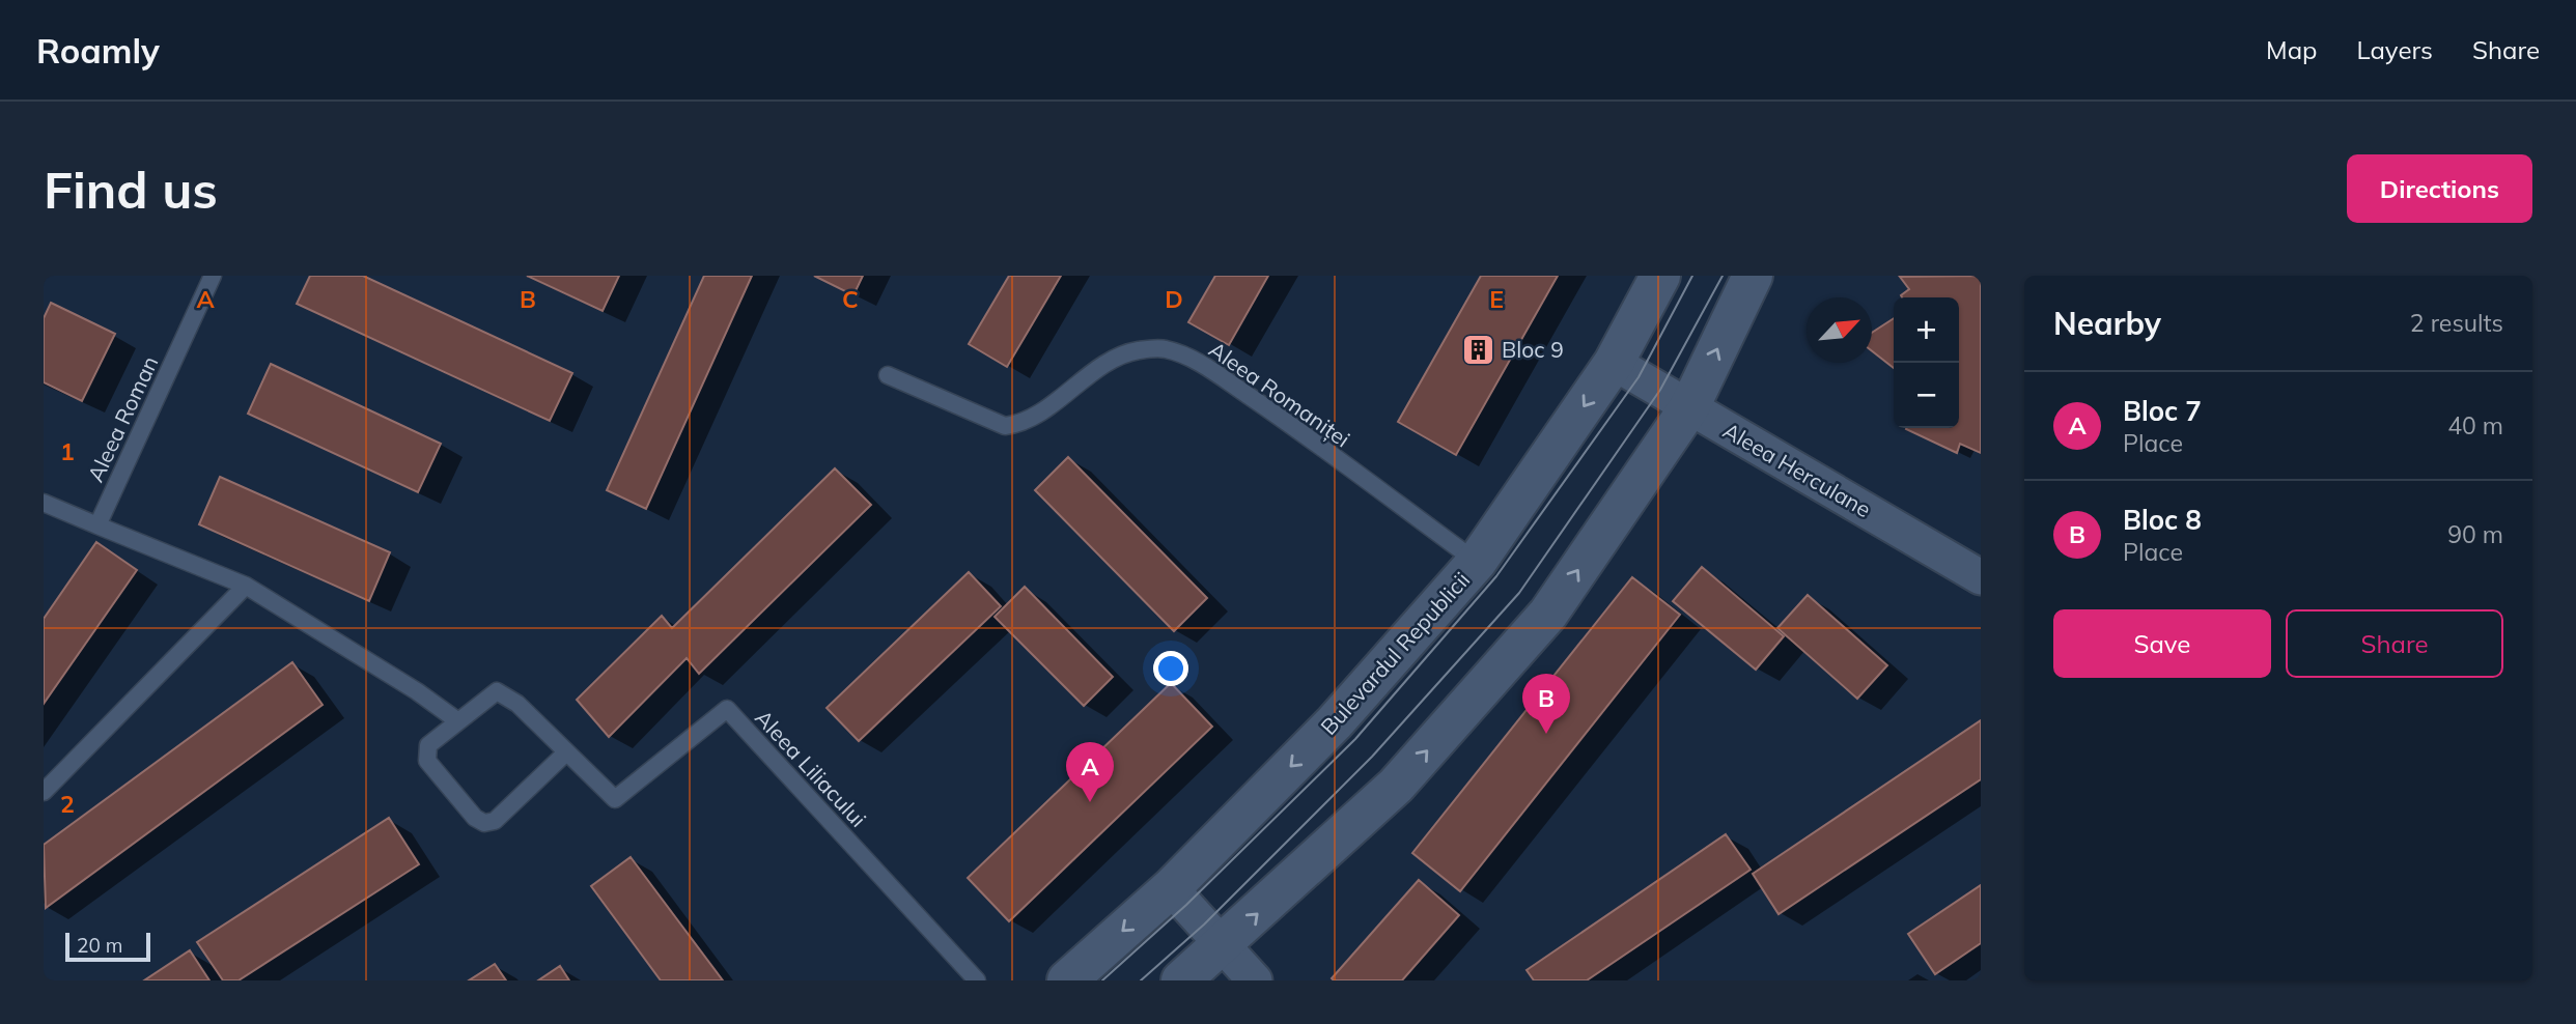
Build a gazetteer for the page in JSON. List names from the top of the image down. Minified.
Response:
{"streets":{"main road":["Bulevardul Republicii"],"street":["Aleea Herculane"],"lane":["Aleea Romaniței","Aleea Roman","Aleea Liliacului"]},"crossings":[["Aleea Romaniței","Bulevardul Republicii"],["Aleea Herculane","Bulevardul Republicii"]],"places":{"building":["Bloc 9"]},"scale_bar":"20 m","north":"top right","page":{"header":"Roamly","nav":["Map","Layers","Share"],"buttons":["Directions",["Save","Share"]],"title":"Find us","heading":["Nearby","2 results"],"map_buttons":["+","−"],"list":[{"mark":"A","name":"Bloc 7","note":"Place","value":"40 m"},{"mark":"B","name":"Bloc 8","note":"Place","value":"90 m"}],"pins":["B","A"],"scale":"20 m"},"grid":{"columns":["A","B","C","D","E"],"rows":["1","2"]}}
